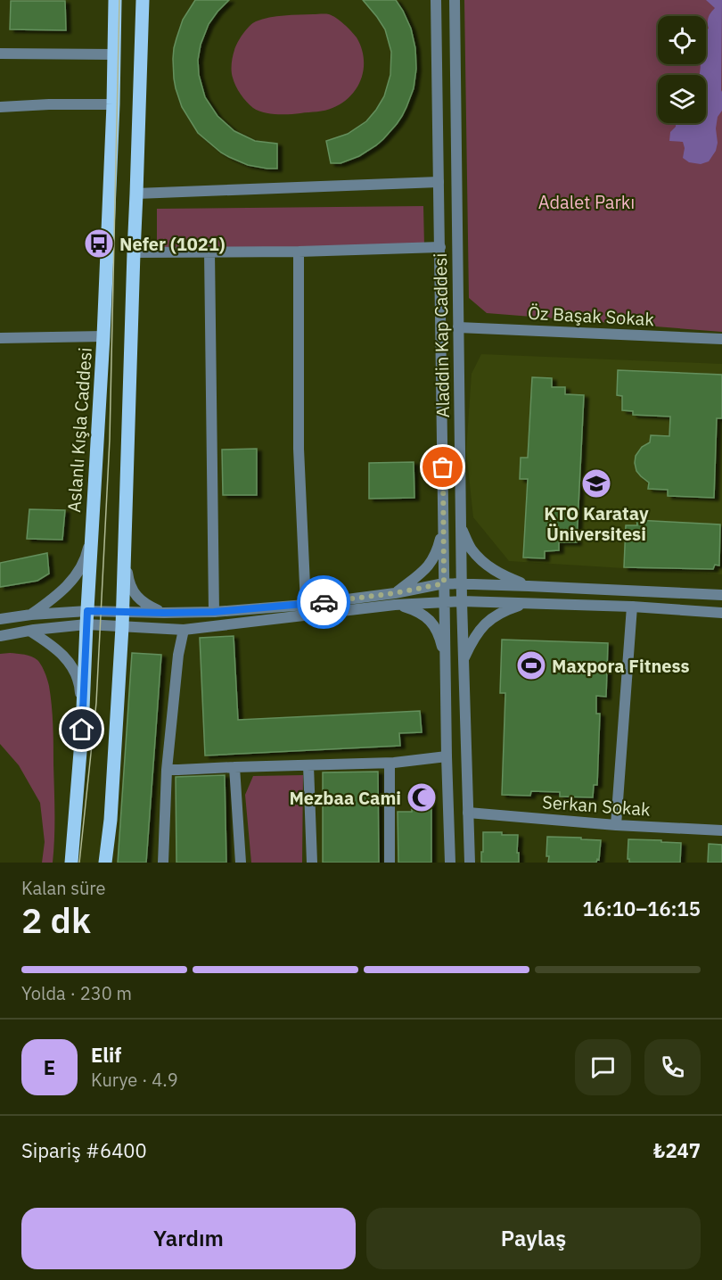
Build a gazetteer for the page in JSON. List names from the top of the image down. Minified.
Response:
{"streets":{"main road":["Aslanlı Kışla Caddesi"],"street":["Öz Başak Sokak","Aladdin Kap Caddesi","Serkan Sokak"]},"crossings":[["Öz Başak Sokak","Aladdin Kap Caddesi"],["Aladdin Kap Caddesi","Serkan Sokak"]],"parks":["Adalet Parkı"],"places":{"bus stop":["Nefer (1021)"],"school or university":["KTO Karatay Üniversitesi"],"sports":["Maxpora Fitness"],"mosque":["Mezbaa Cami"]},"page":{"heading":["2 dk","Kalan süre","16:10–16:15"],"panel":["Elif","Kurye · 4.9","Sipariş #6400","₺247"],"bar":"Yolda · 230 m","round":"E","buttons":["Yardım","Paylaş"]}}
